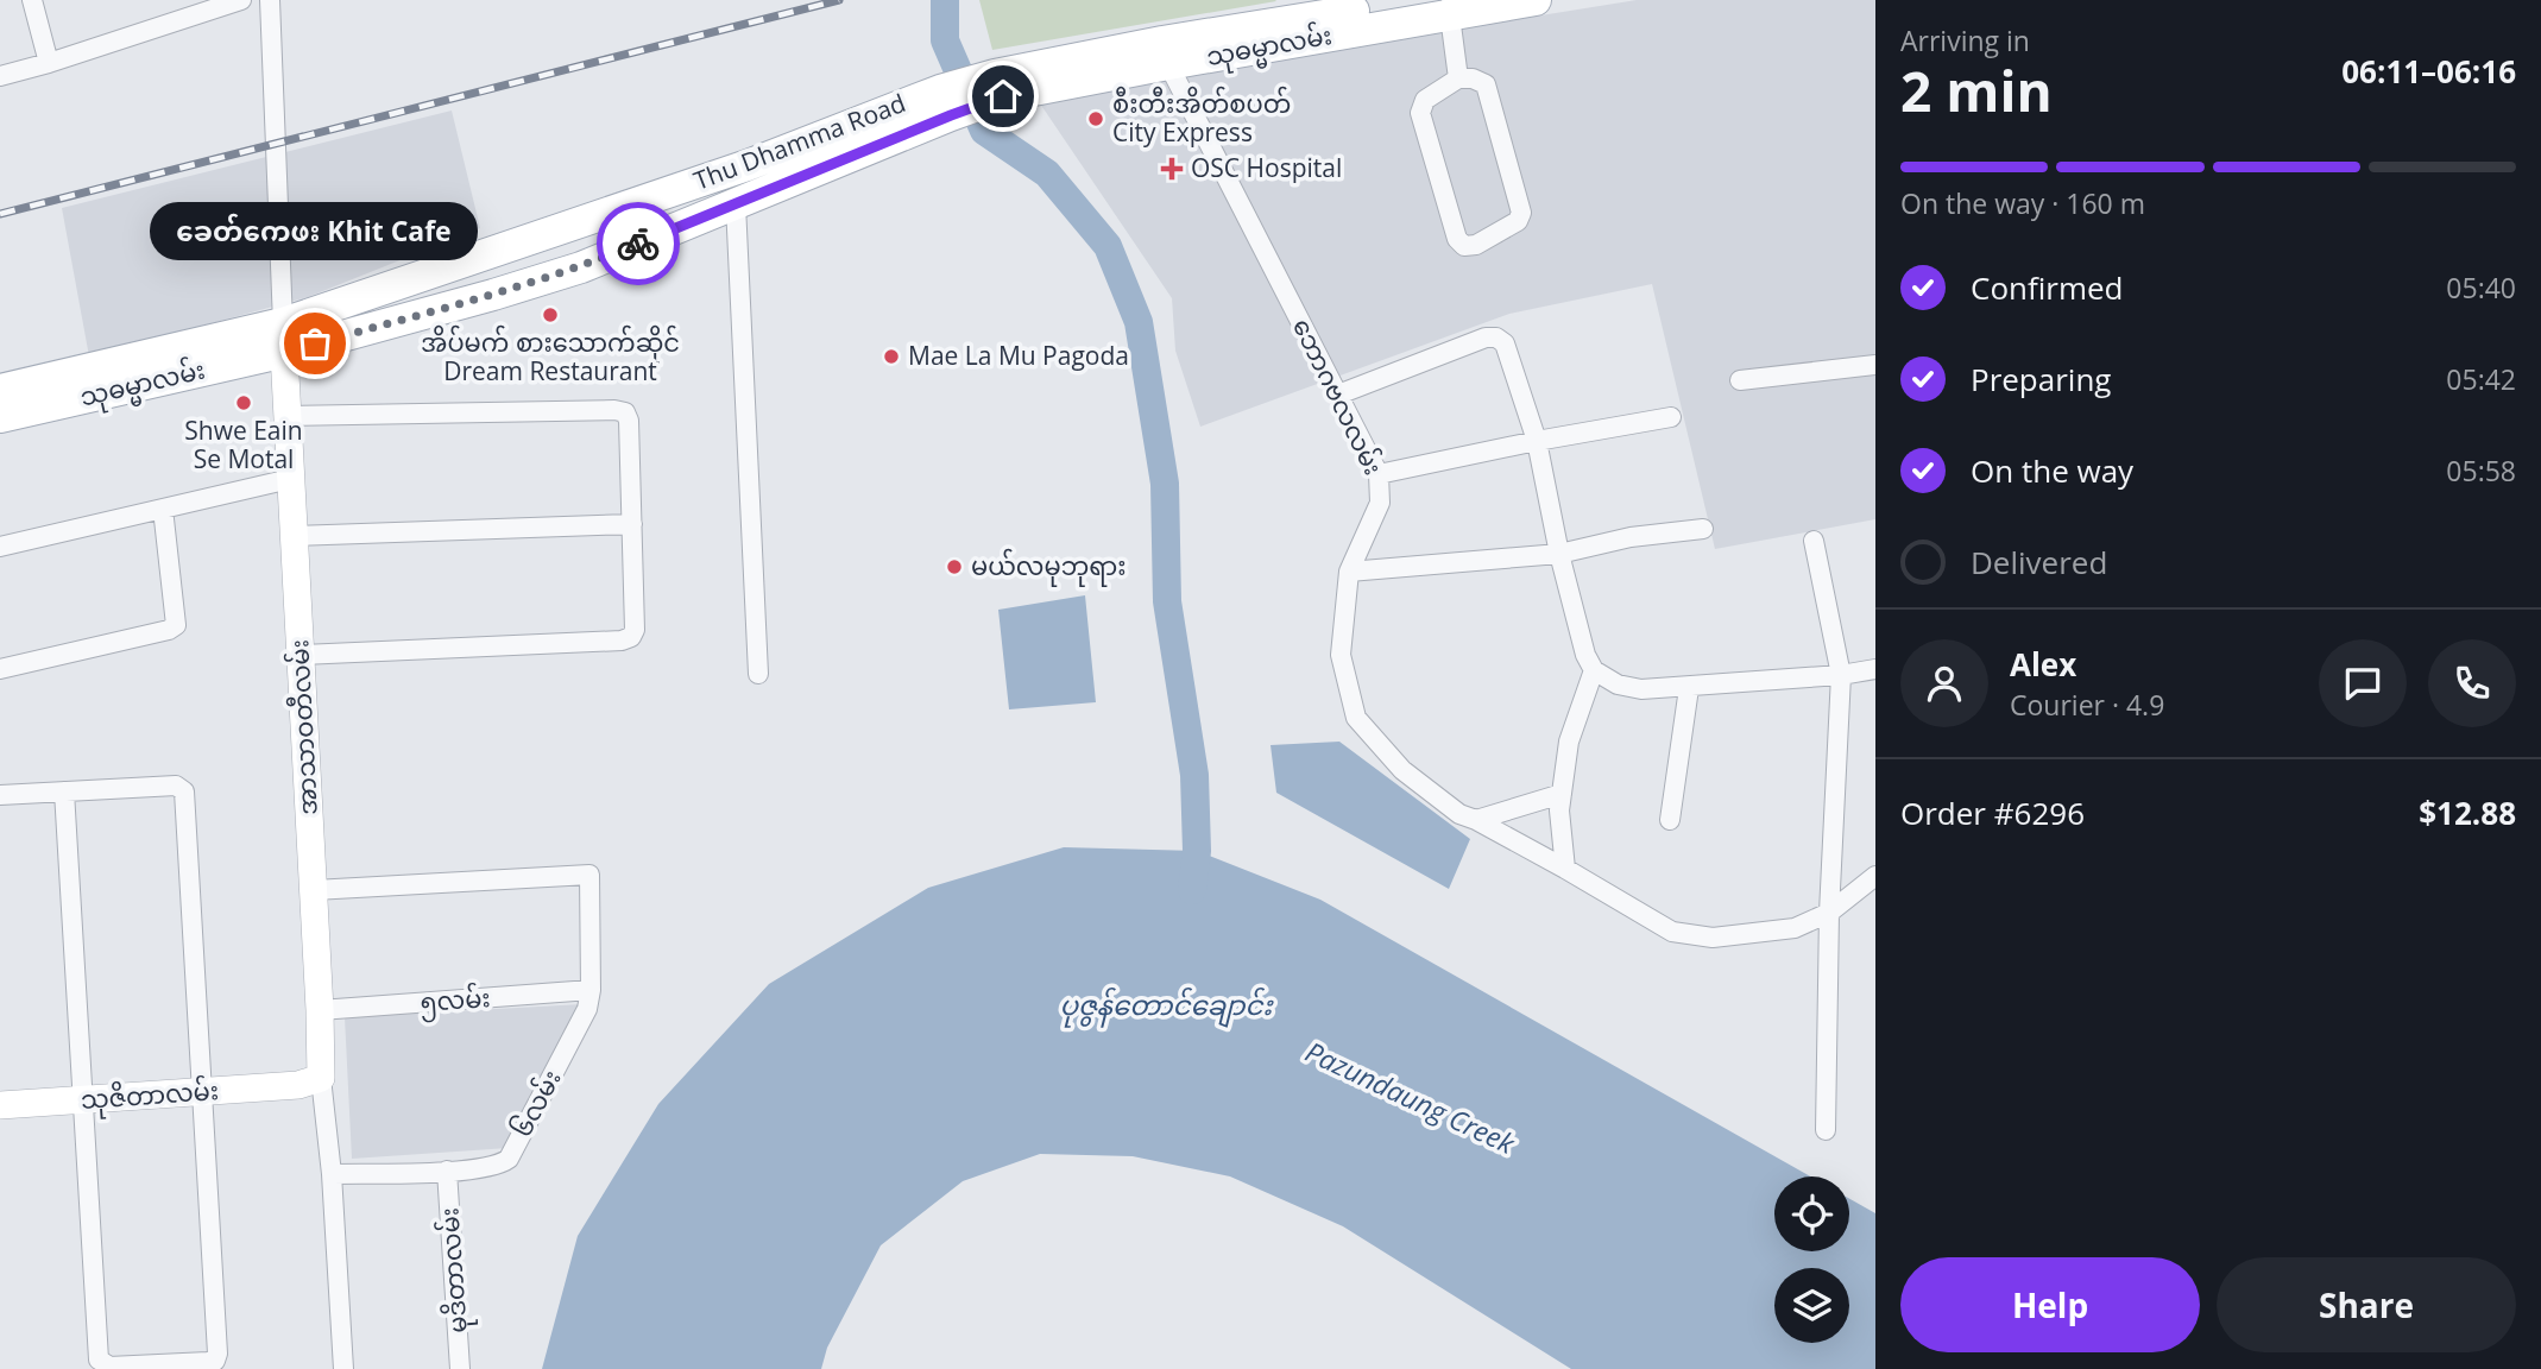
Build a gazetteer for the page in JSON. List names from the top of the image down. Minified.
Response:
{"streets":{"main road":["သုဓမ္မာလမ်း","Thu Dhamma Road","အာသာဝတီလမ်း","သုဇိတာလမ်း"],"street":["ဘောဂဗလလမ်း","၅လမ်း","၆လမ်း","မုဒိတာလမ်း"]},"crossings":[["သုဓမ္မာလမ်း","Thu Dhamma Road"],["သုဓမ္မာလမ်း","ဘောဂဗလလမ်း"],["သုဓမ္မာလမ်း","အာသာဝတီလမ်း"],["Thu Dhamma Road","အာသာဝတီလမ်း"],["အာသာဝတီလမ်း","၅လမ်း"],["အာသာဝတီလမ်း","သုဇိတာလမ်း"],["အာသာဝတီလမ်း","၆လမ်း"],["၅လမ်း","၆လမ်း"],["၆လမ်း","မုဒိတာလမ်း"]],"water":["ပုဇွန်တောင်ချောင်း","Pazundaung Creek"],"places":{"other":["စီးတီးအိတ်စပတ် City Express","အိပ်မက် စားသောက်ဆိုင် Dream Restaurant","ခေတ်ကေဖး Khit Cafe","Mae La Mu Pagoda","Shwe Eain Se Motal","မယ်လမုဘုရား"],"health":["OSC Hospital"]},"page":{"heading":["2 min","Arriving in","06:11–06:16"],"panel":["Alex","Courier · 4.9","Order #6296","$12.88"],"bar":"On the way · 160 m","bubble":"ခေတ်ကေဖး Khit Cafe","list":[["Confirmed","05:40"],["Preparing","05:42"],["On the way","05:58"],"Delivered"],"buttons":["Help","Share"]}}
